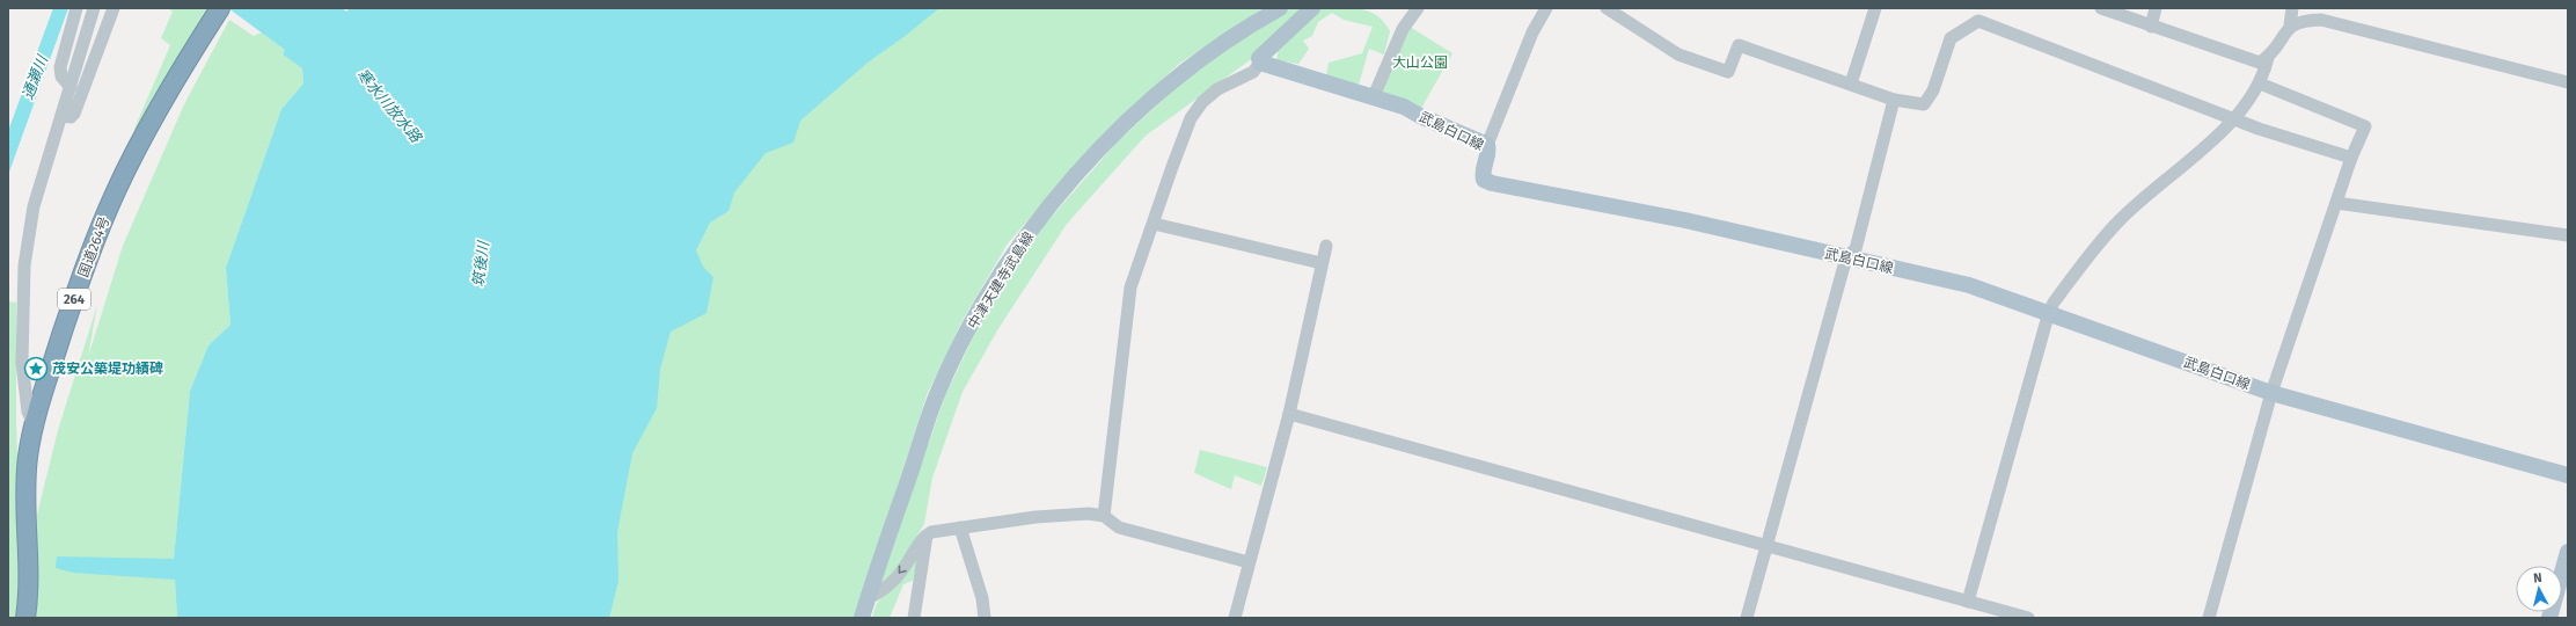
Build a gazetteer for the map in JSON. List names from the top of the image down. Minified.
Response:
{"streets":{"highway":["国道264号","264"],"main road":["武島白口線","中津天建寺武島線"]},"water":["通瀬川","寒水川放水路","筑後川"],"parks":["大山公園"],"places":{"place":["茂安公築堤功績碑"]},"north":"top"}
